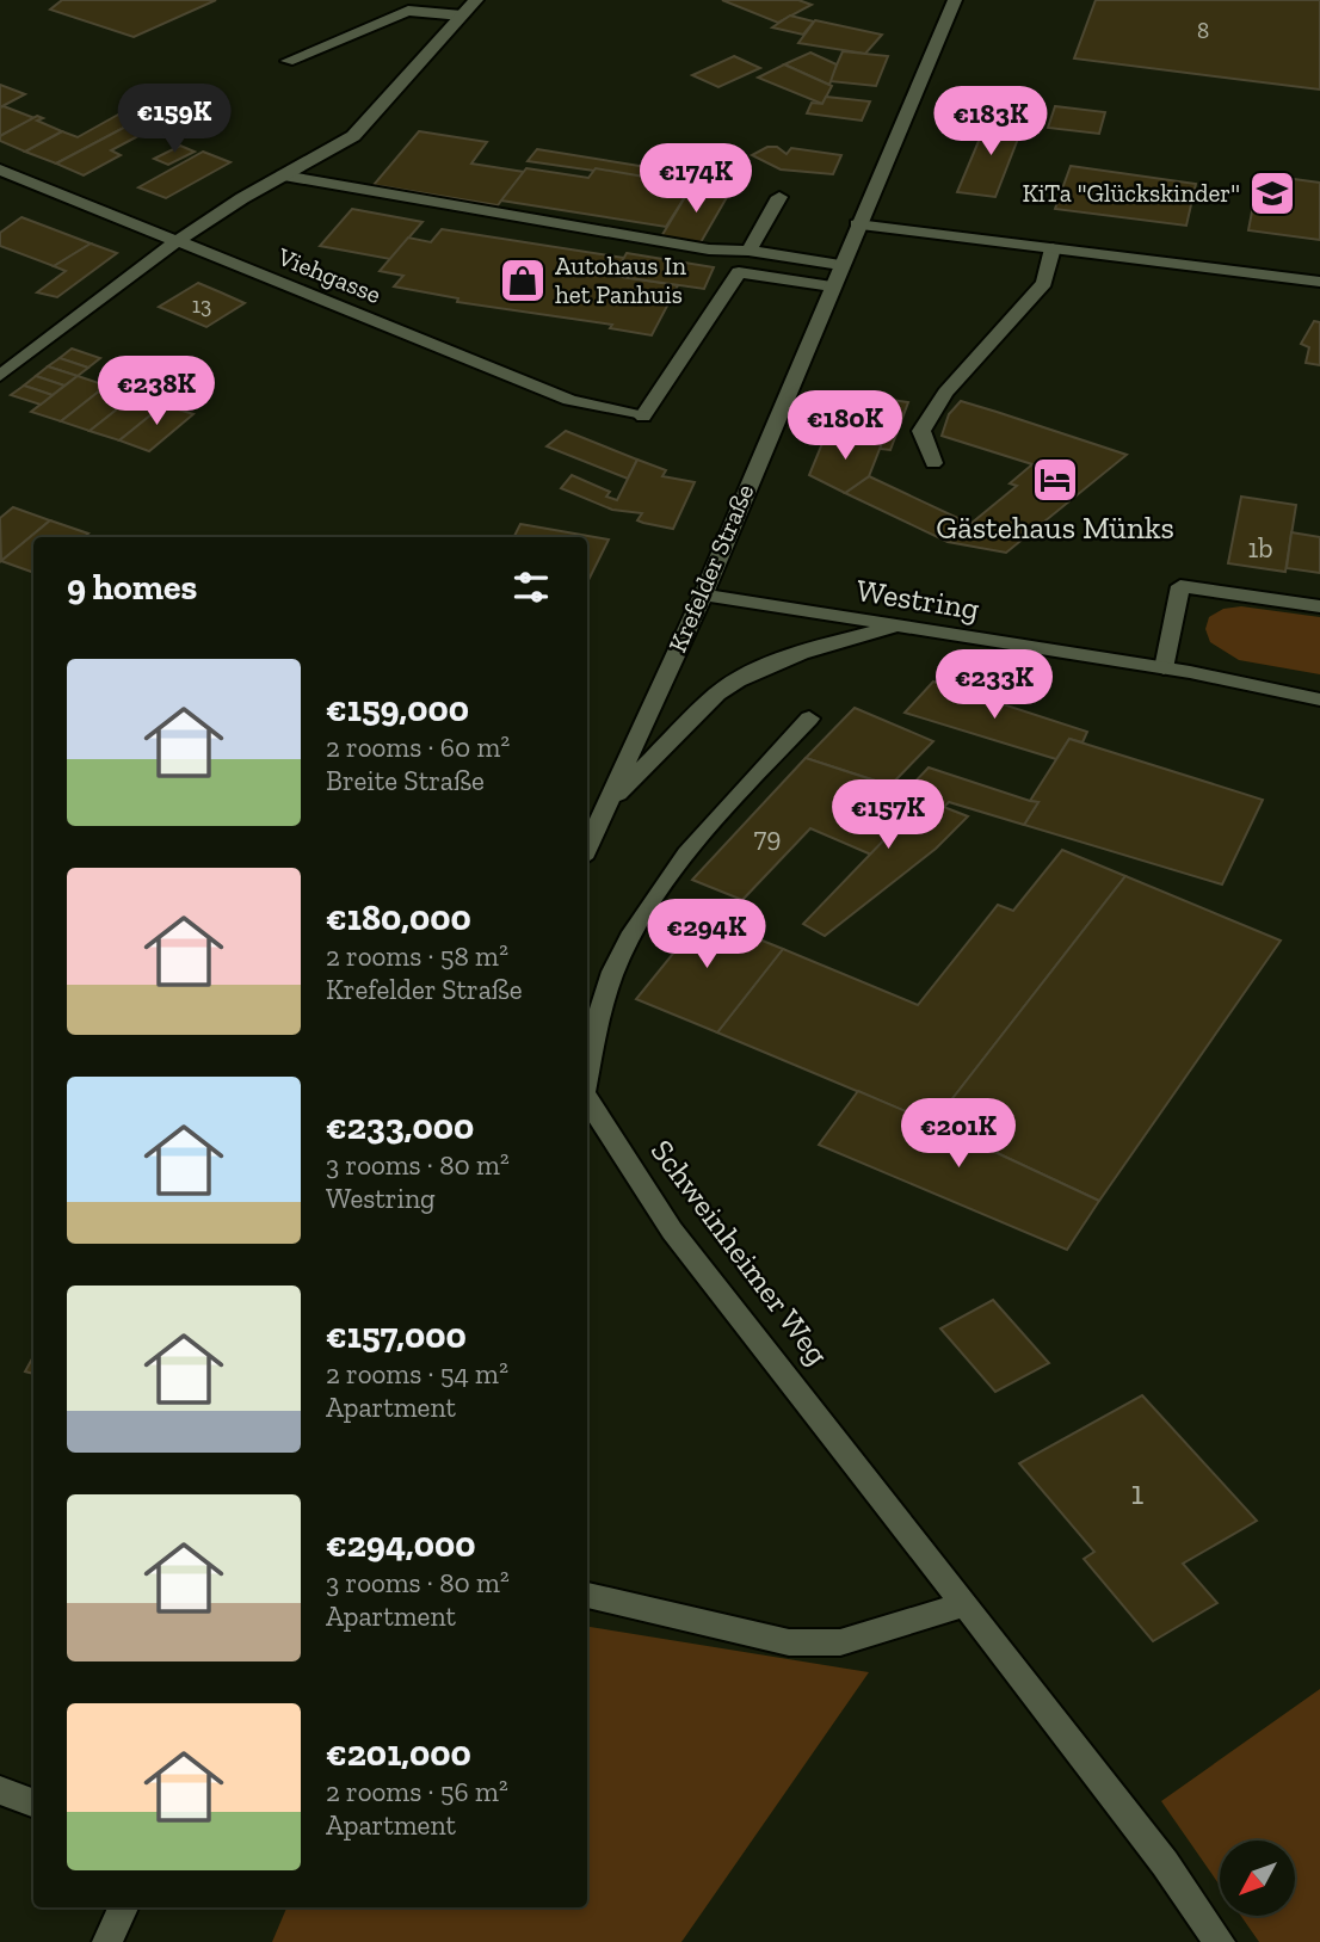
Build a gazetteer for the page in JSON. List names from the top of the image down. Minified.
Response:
{"streets":{"street":["Viehgasse","Krefelder Straße","Westring","Schweinheimer Weg"]},"crossings":[["Viehgasse","Krefelder Straße"],["Krefelder Straße","Westring"]],"places":{"school or university":["KiTa \"Glückskinder\""],"shop":["Autohaus In het Panhuis"],"hotel":["Gästehaus Münks"]},"house_numbers":["8","13","1b","79","1"],"north":"bottom left","page":{"price":["€159K","€183K","€174K","€238K","€180K","€233K","€157K","€294K","€201K"],"heading":"9 homes","list":[{"name":"€159,000","note":"2 rooms · 60 m² · Breite Straße"},{"name":"€180,000","note":"2 rooms · 58 m² · Krefelder Straße"},{"name":"€233,000","note":"3 rooms · 80 m² · Westring"},{"name":"€157,000","note":"2 rooms · 54 m² · Apartment"},{"name":"€294,000","note":"3 rooms · 80 m² · Apartment"},{"name":"€201,000","note":"2 rooms · 56 m² · Apartment"}]}}
